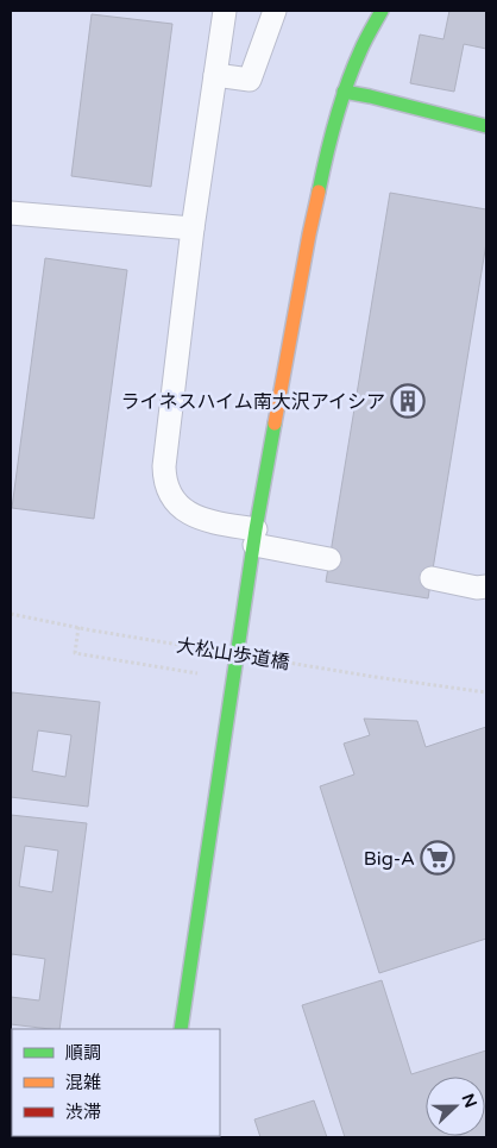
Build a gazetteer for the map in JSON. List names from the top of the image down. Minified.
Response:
{"streets":{"path":["大松山歩道橋"]},"places":{"building":["ライネスハイム南大沢アイシア"],"supermarket":["Big-A"]},"legend":["順調","混雑","渋滞"],"north":"right"}
